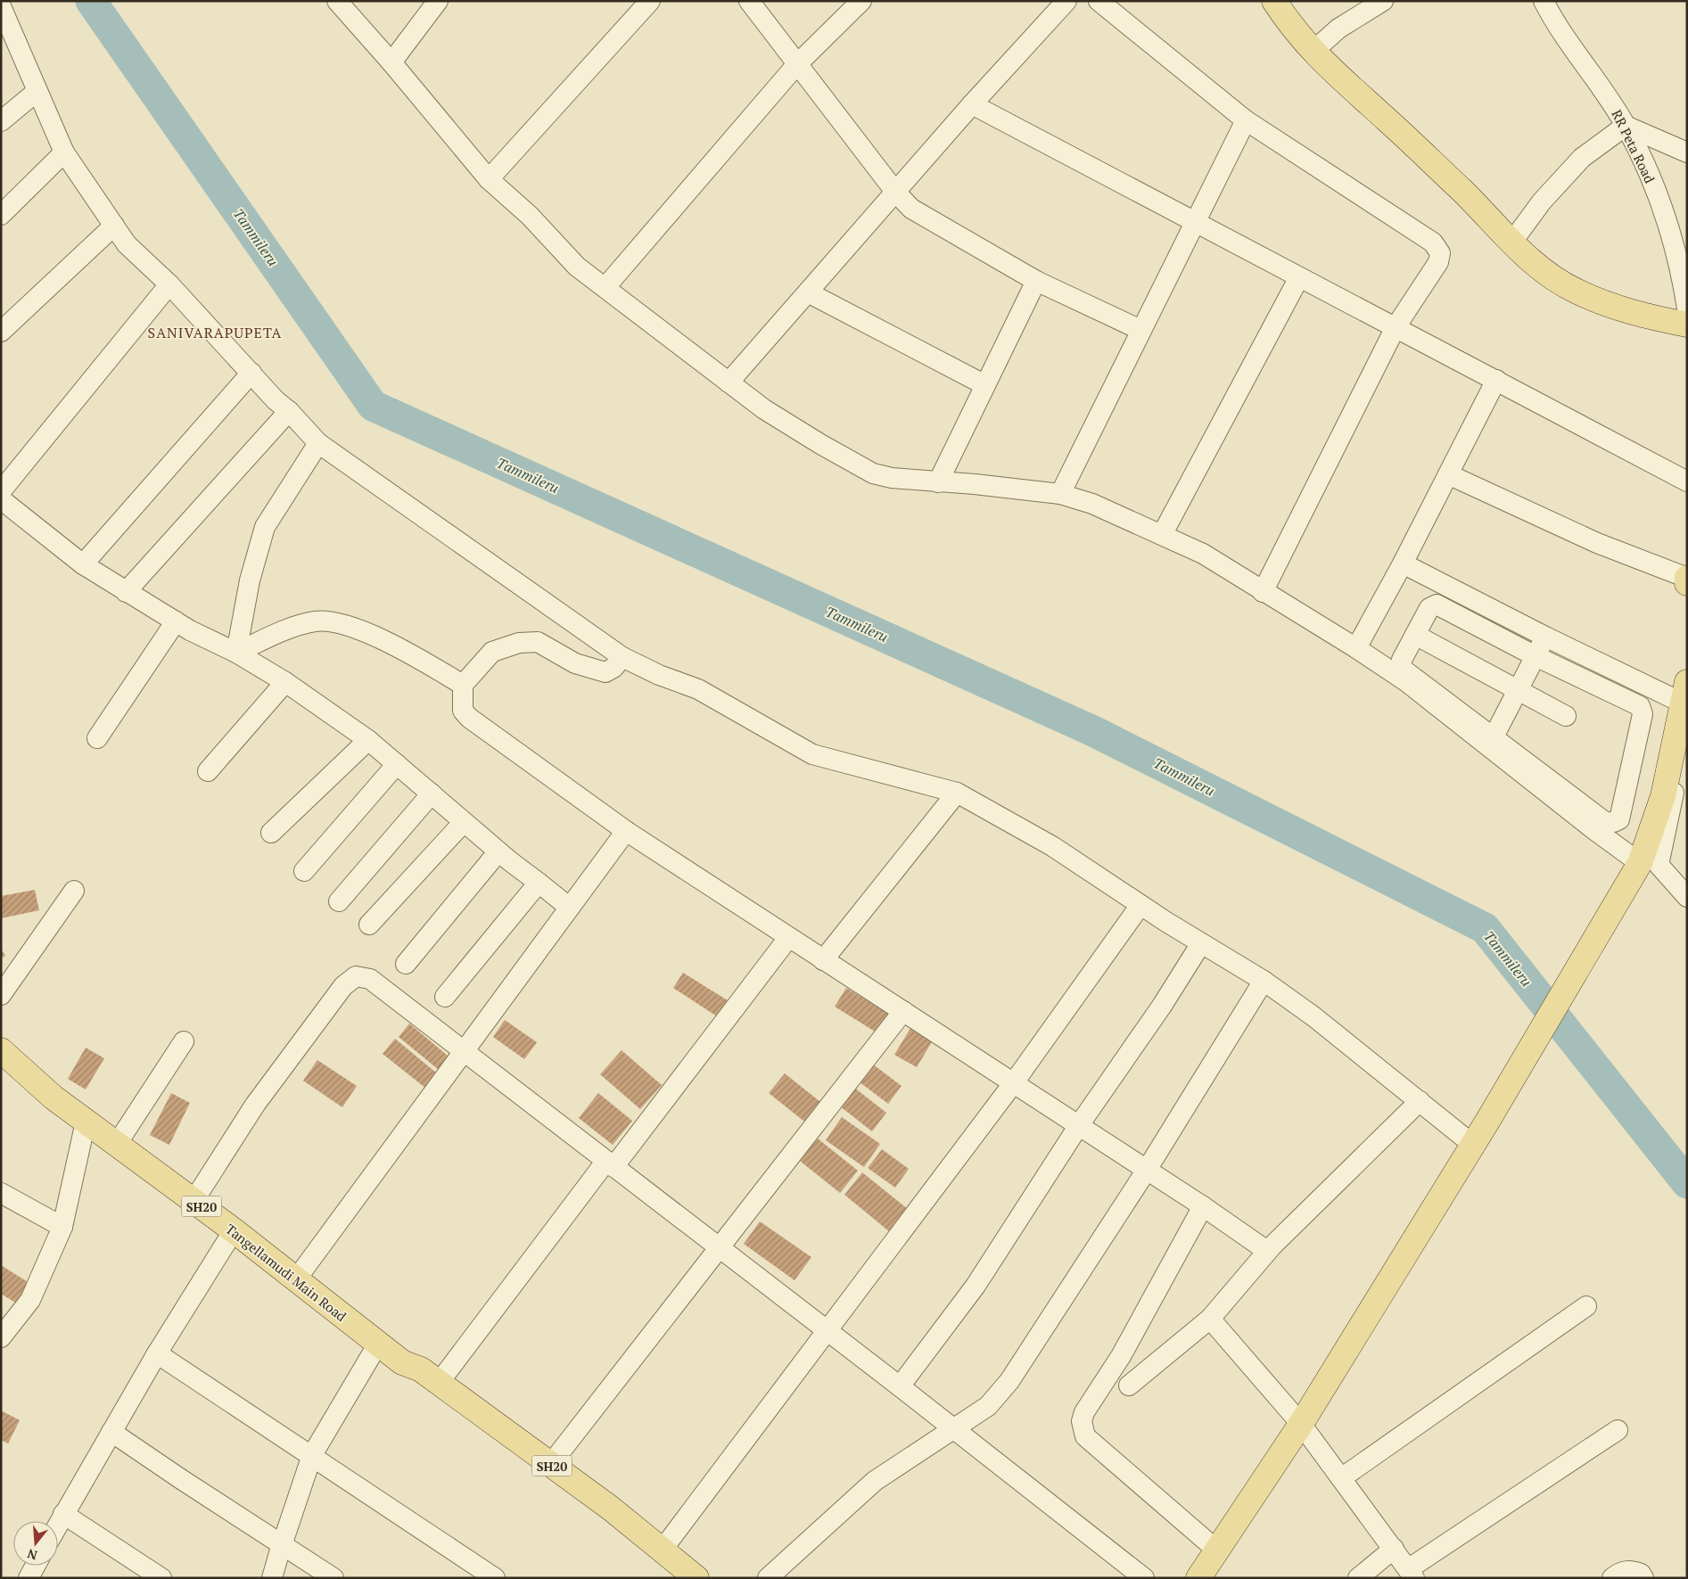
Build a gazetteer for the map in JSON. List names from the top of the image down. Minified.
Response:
{"streets":{"main road":["SH20","Tangellamudi Main Road"],"street":["RR Peta Road"]},"crossings":[["SH20","Tangellamudi Main Road"]],"districts":["SANIVARAPUPETA"],"water":["Tammileru"],"north":"bottom"}
